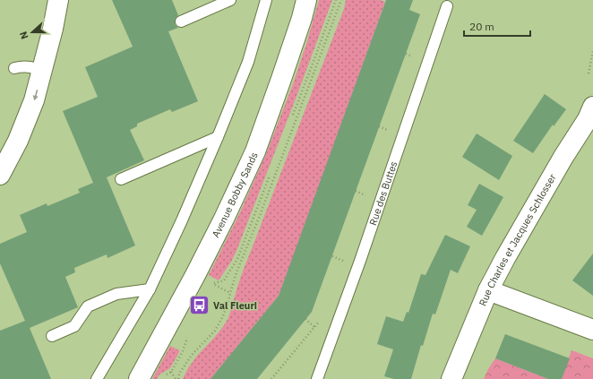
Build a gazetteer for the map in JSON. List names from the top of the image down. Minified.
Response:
{"streets":{"street":["Avenue Bobby Sands","Rue Charles et Jacques Schlosser"],"lane":["Rue des Buttes"]},"places":{"bus stop":["Val Fleuri"]},"scale_bar":"20 m","north":"left"}
